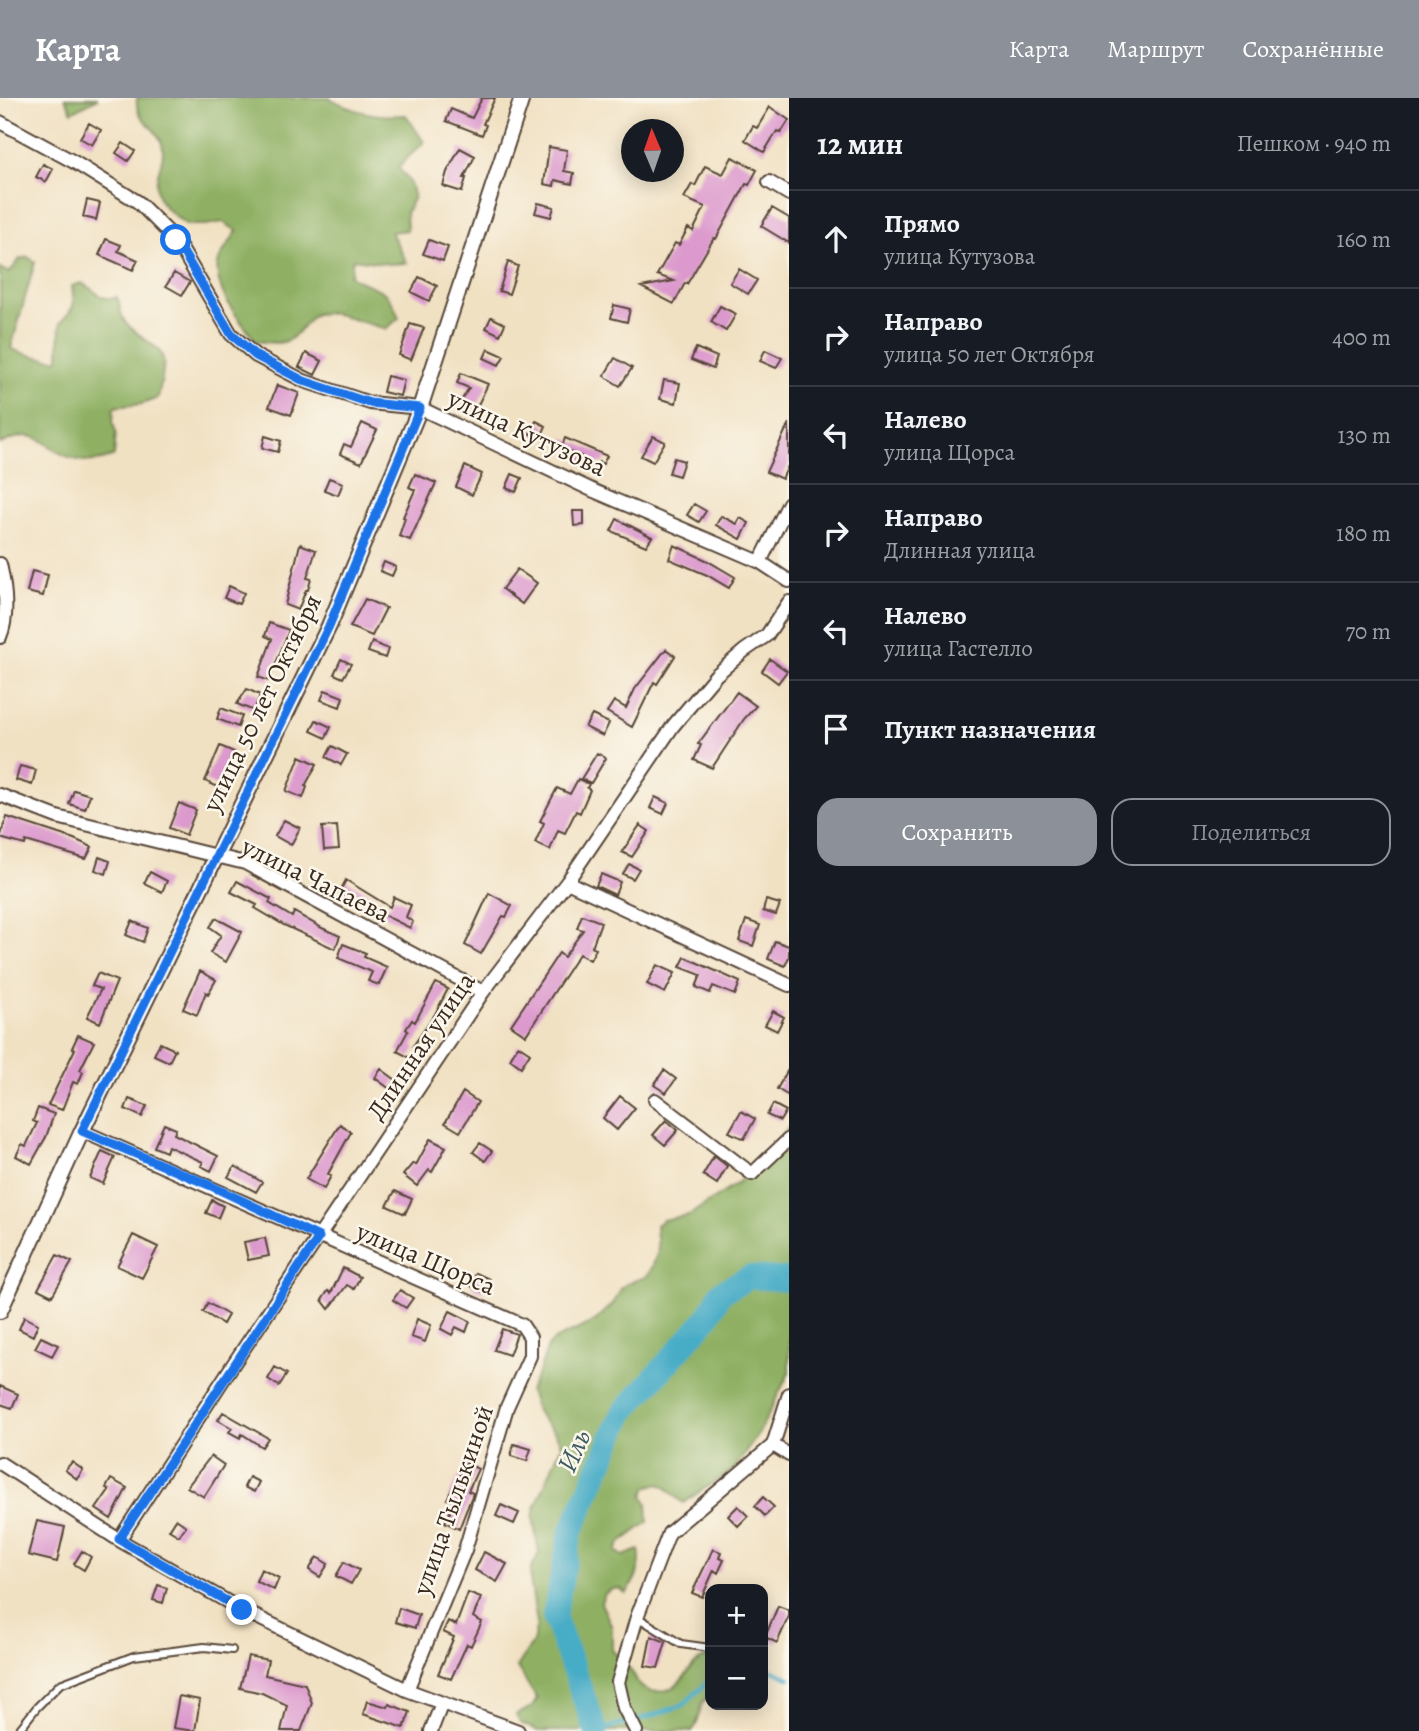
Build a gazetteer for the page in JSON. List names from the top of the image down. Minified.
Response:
{"streets":{"street":["улица Кутузова","улица 50 лет Октября","улица Чапаева","Длинная улица","улица Щорса","улица Тылькиной"]},"crossings":[["улица Кутузова","улица 50 лет Октября"],["улица 50 лет Октября","улица Чапаева"],["улица 50 лет Октября","улица Щорса"],["улица Чапаева","Длинная улица"],["Длинная улица","улица Щорса"],["улица Щорса","улица Тылькиной"]],"water":["Иль"],"north":"top","page":{"header":"Карта","nav":["Карта","Маршрут","Сохранённые"],"heading":["12 мин","Пешком · 940 m"],"list":[["Прямо","улица Кутузова","160 m"],["Направо","улица 50 лет Октября","400 m"],["Налево","улица Щорса","130 m"],["Направо","Длинная улица","180 m"],["Налево","улица Гастелло","70 m"],"Пункт назначения"],"buttons":["Сохранить","Поделиться"],"map_buttons":["+","−"]}}
